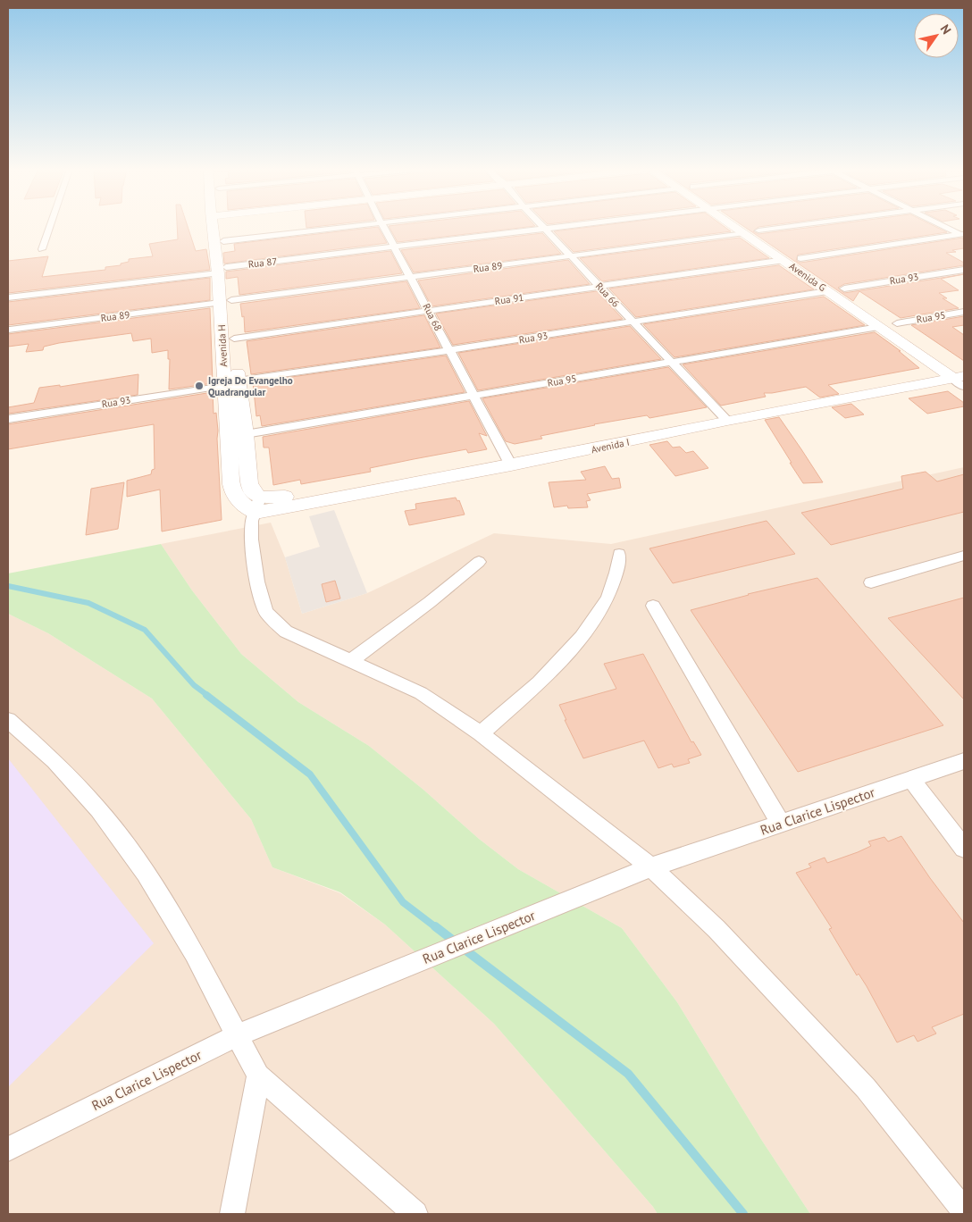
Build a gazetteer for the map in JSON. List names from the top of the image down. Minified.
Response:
{"streets":{"street":["Rua 87","Rua 89","Avenida G","Rua 93","Rua 66","Rua 91","Rua 68","Rua 95","Avenida H","Avenida I","Rua Clarice Lispector"]},"crossings":[["Rua 87","Rua 66"],["Rua 87","Rua 68"],["Rua 87","Avenida H"],["Rua 89","Avenida G"],["Rua 89","Rua 66"],["Rua 89","Rua 68"],["Rua 89","Avenida H"],["Avenida G","Rua 93"],["Avenida G","Rua 91"],["Avenida G","Rua 95"],["Avenida G","Avenida I"],["Rua 93","Rua 66"],["Rua 93","Rua 68"],["Rua 93","Avenida H"],["Rua 66","Rua 91"],["Rua 66","Rua 95"],["Rua 66","Avenida I"],["Rua 91","Rua 68"],["Rua 91","Avenida H"],["Rua 68","Rua 95"],["Rua 68","Avenida I"],["Rua 95","Avenida H"],["Avenida H","Avenida I"]],"places":["Igreja Do Evangelho Quadrangular"],"north":"top right"}
